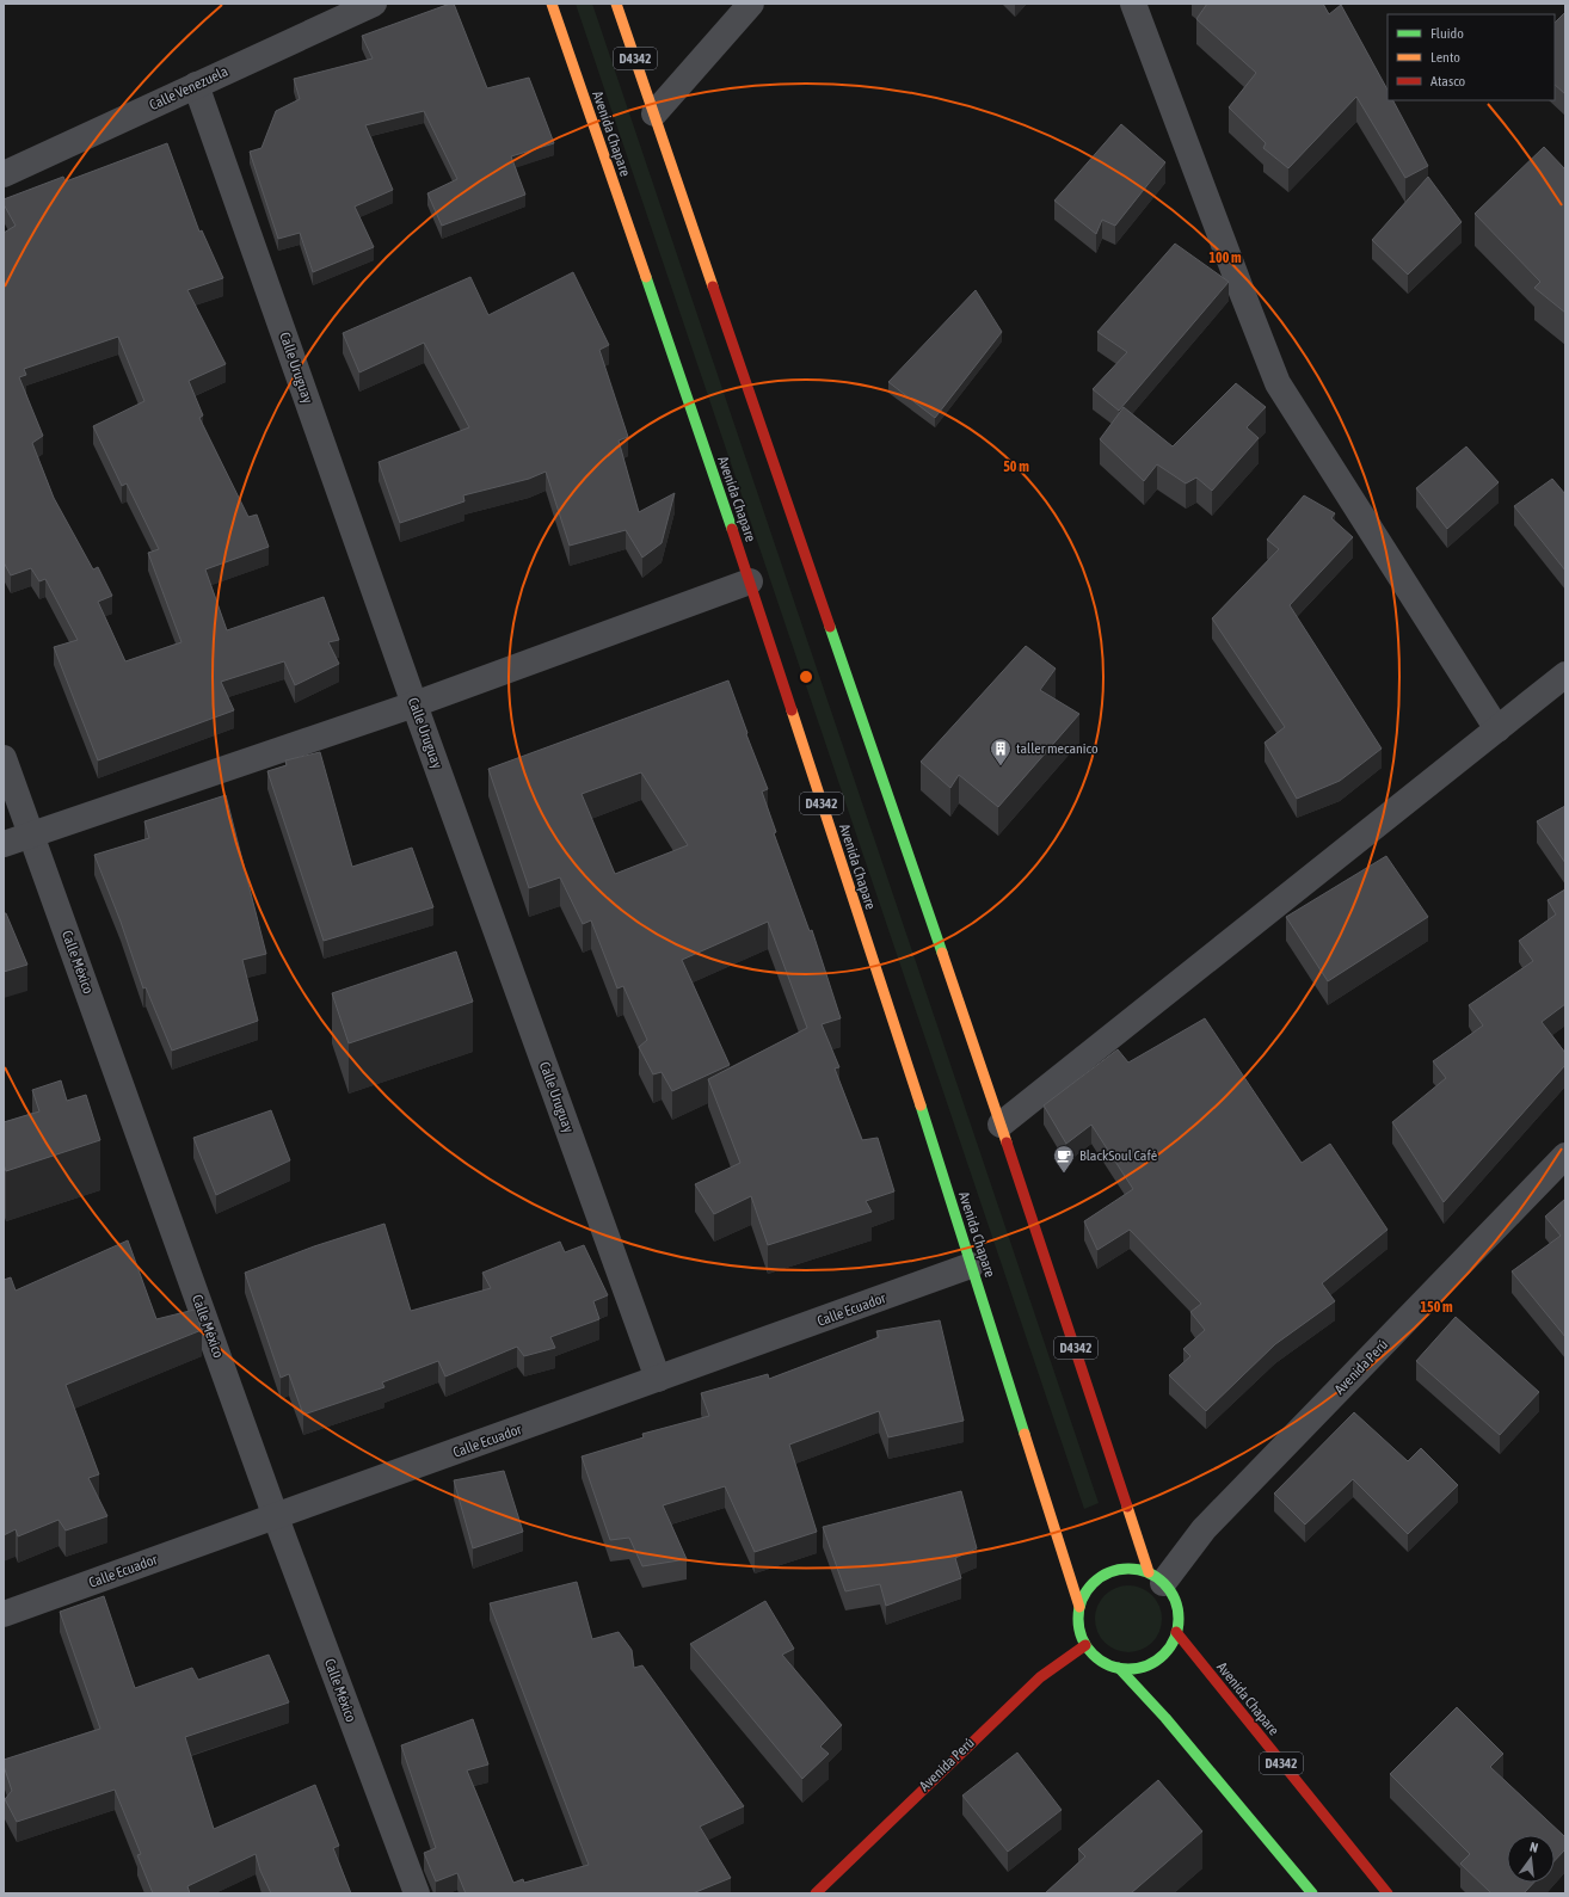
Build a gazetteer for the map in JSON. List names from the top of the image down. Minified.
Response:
{"streets":{"main road":["D4342","Avenida Chapare","Avenida Perú"],"street":["Calle Venezuela","Calle Uruguay","Calle México","Calle Ecuador"]},"crossings":[["D4342","Avenida Chapare"],["D4342","Avenida Perú"],["Calle Venezuela","Calle Uruguay"],["Avenida Chapare","Calle Ecuador"],["Avenida Chapare","Avenida Perú"],["Calle Uruguay","Calle Ecuador"],["Calle México","Calle Ecuador"]],"places":{"building":["taller mecanico"],"cafe":["BlackSoul Café"]},"legend":["Fluido","Lento","Atasco"],"north":"top","rings":["100 m","50 m","150 m"]}
